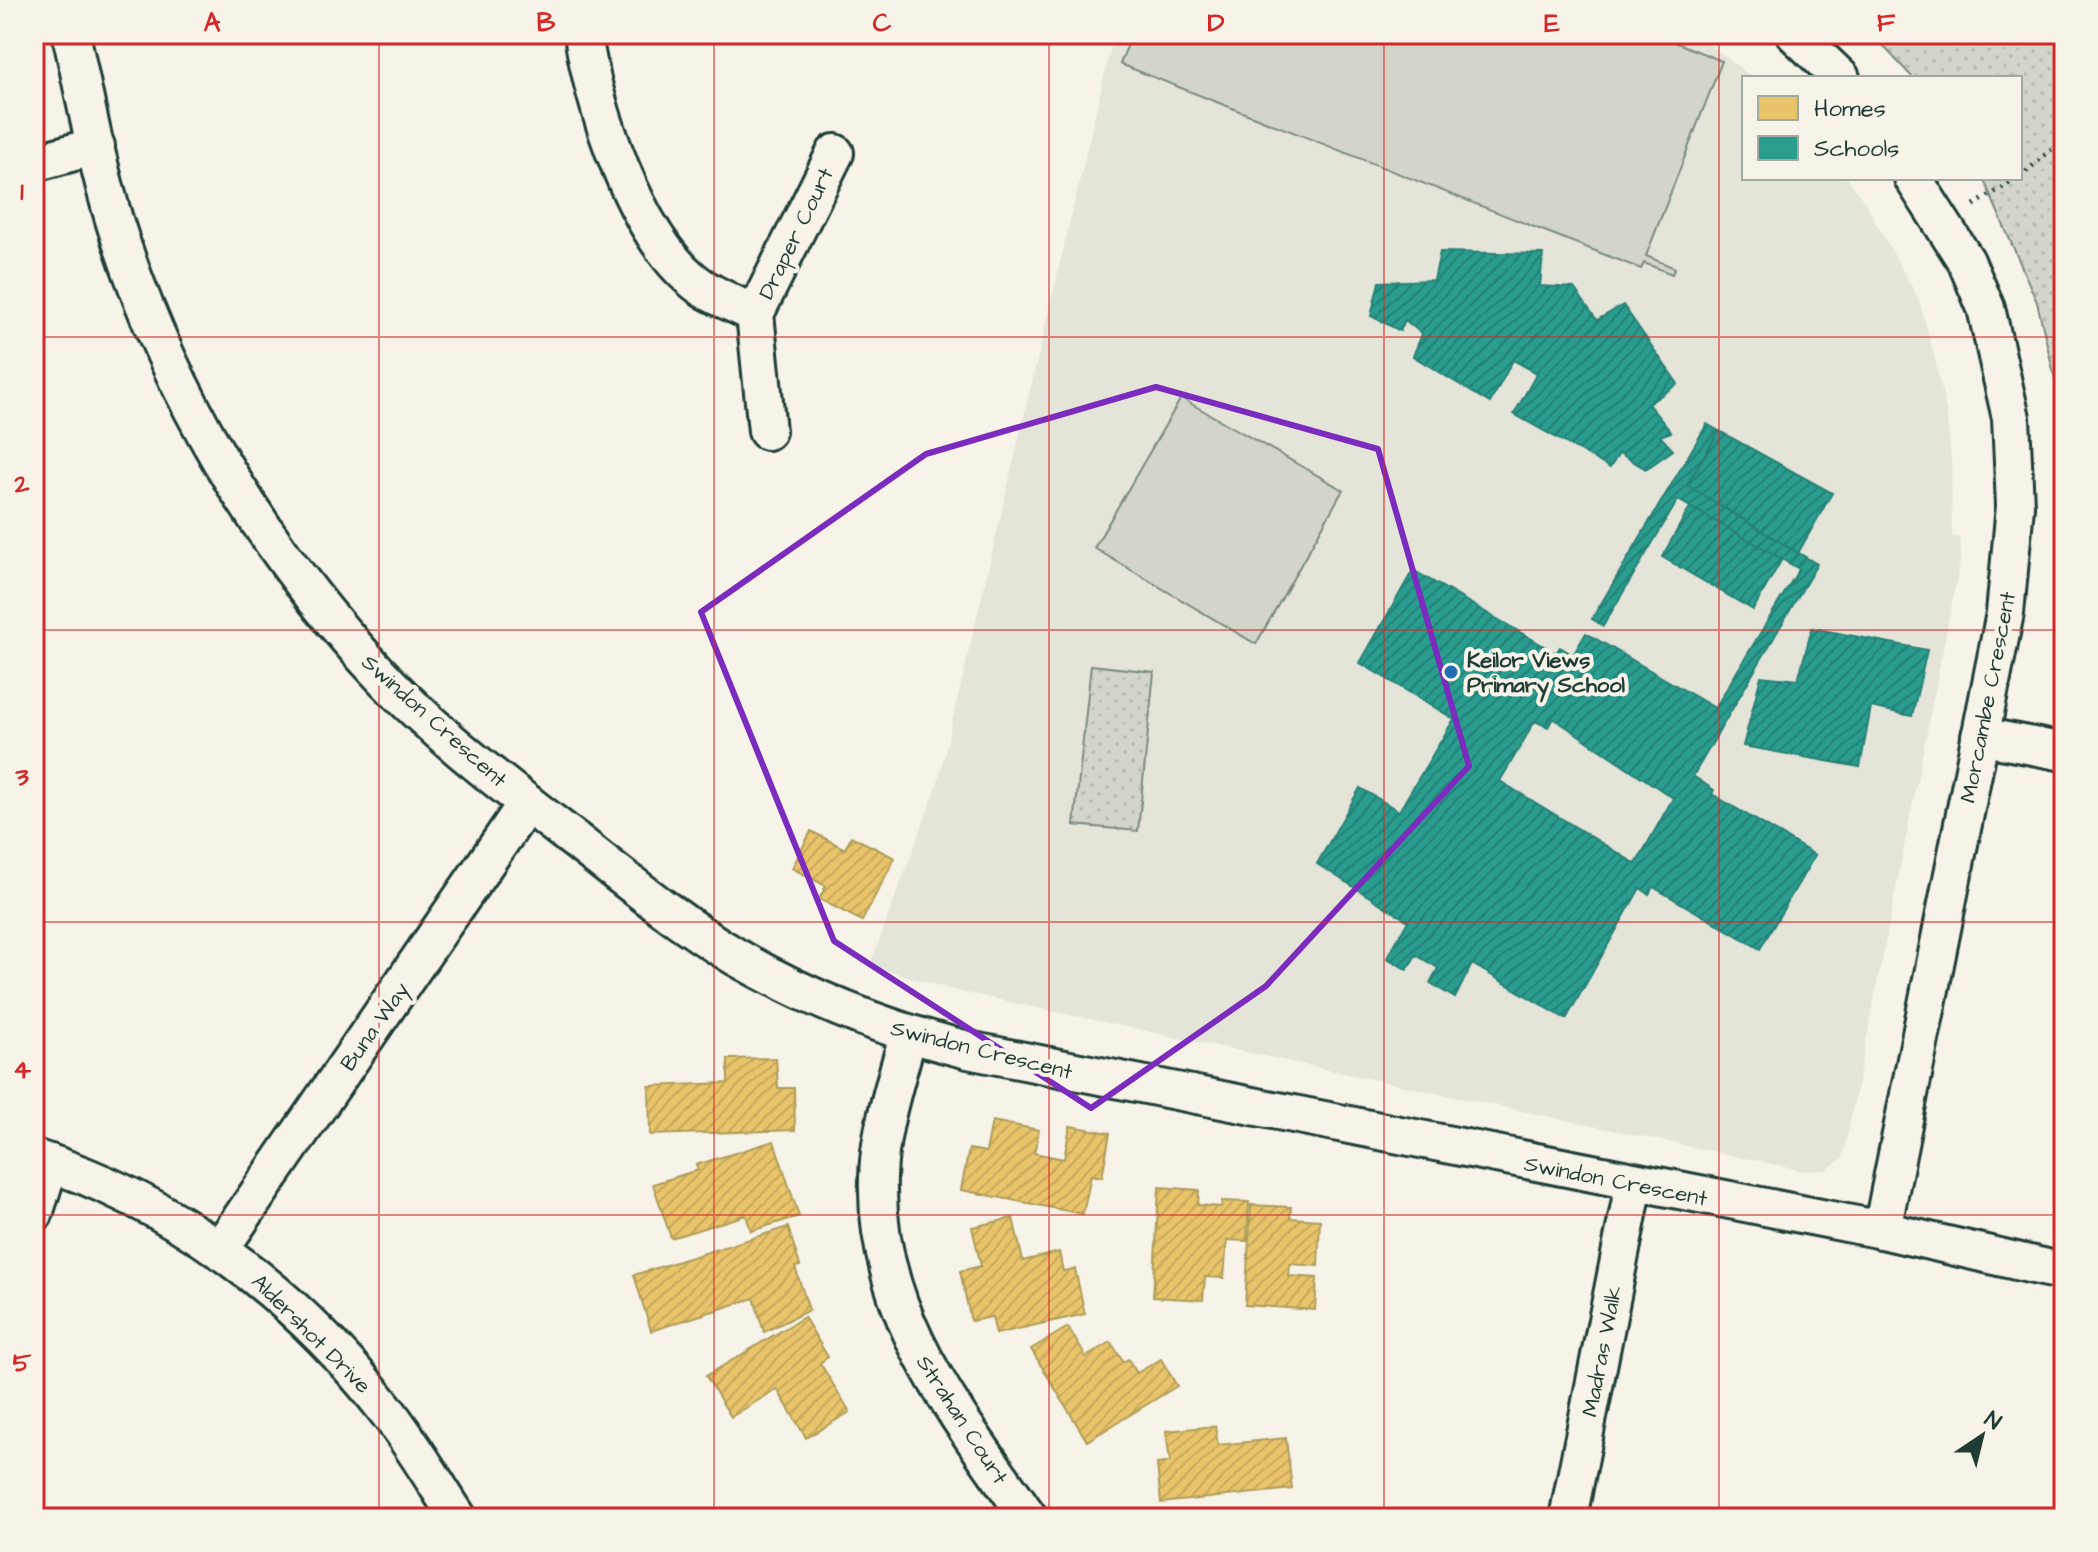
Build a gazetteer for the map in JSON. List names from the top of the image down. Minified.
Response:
{"streets":{"street":["Draper Court","Morcambe Crescent","Swindon Crescent","Buna Way","Aldershot Drive","Madras Walk","Strahan Court"]},"crossings":[["Morcambe Crescent","Swindon Crescent"],["Swindon Crescent","Buna Way"],["Swindon Crescent","Madras Walk"],["Swindon Crescent","Strahan Court"],["Buna Way","Aldershot Drive"]],"places":["Keilor Views Primary School"],"legend":["Homes","Schools"],"north":"top right","grid":{"columns":["A","B","C","D","E","F"],"rows":["1","2","3","4","5"]}}
